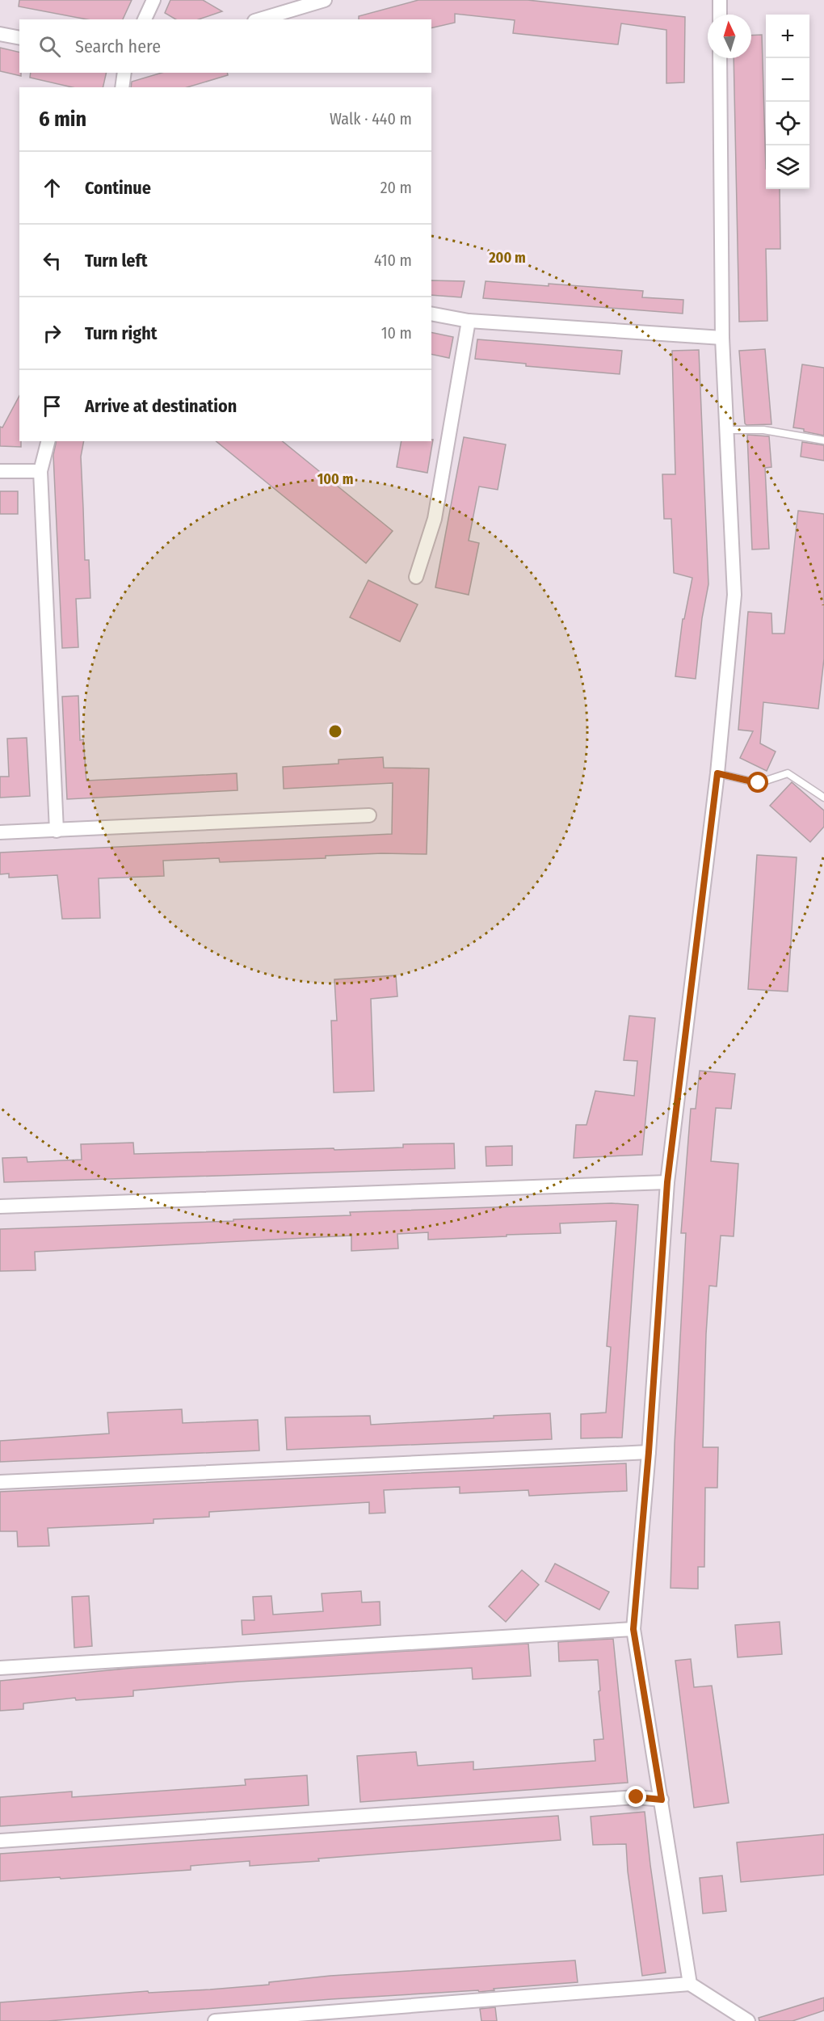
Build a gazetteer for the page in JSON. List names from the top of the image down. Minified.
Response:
{"north":"top","page":{"map_buttons":["+","−"],"search":"Search here","heading":["6 min","Walk · 440 m"],"list":[["Continue","20 m"],["Turn left","410 m"],["Turn right","10 m"],"Arrive at destination"]},"rings":["200 m","100 m"]}
